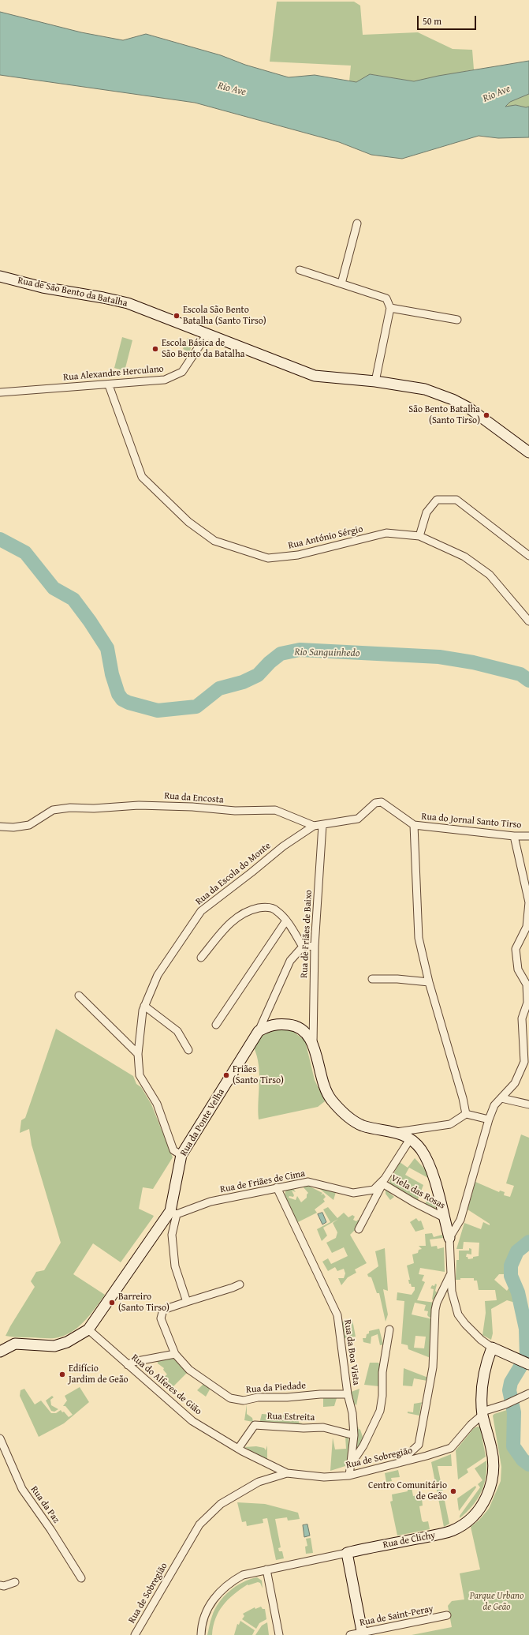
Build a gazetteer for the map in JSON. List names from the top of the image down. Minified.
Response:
{"streets":{"street":["Rua de São Bento da Batalha","Rua Alexandre Herculano","Rua António Sérgio","Rua da Encosta","Rua do Jornal Santo Tirso","Rua da Escola do Monte","Rua de Friães de Baixo","Rua da Ponte Velha","Rua de Friães de Cima","Viela das Rosas","Rua da Boa Vista","Rua do Alferes de Gião","Rua da Piedade","Rua Estreita","Rua de Sobregião","Rua da Paz","Rua de Clichy","Rua de Saint-Peray"]},"crossings":[["Rua de São Bento da Batalha","Rua Alexandre Herculano"],["Rua Alexandre Herculano","Rua António Sérgio"],["Rua da Encosta","Rua do Jornal Santo Tirso"],["Rua da Encosta","Rua da Escola do Monte"],["Rua da Encosta","Rua de Friães de Baixo"],["Rua da Escola do Monte","Rua da Ponte Velha"],["Rua da Ponte Velha","Rua de Friães de Cima"],["Rua da Ponte Velha","Rua do Alferes de Gião"],["Rua de Friães de Cima","Viela das Rosas"],["Rua de Friães de Cima","Rua da Boa Vista"],["Rua da Boa Vista","Rua da Piedade"],["Rua da Boa Vista","Rua Estreita"],["Rua da Boa Vista","Rua de Sobregião"],["Rua do Alferes de Gião","Rua Estreita"],["Rua do Alferes de Gião","Rua de Sobregião"],["Rua de Sobregião","Rua de Clichy"]],"water":["Rio Ave","Rio Sanguinhedo"],"parks":["Parque Urbano de Geão"],"places":["Escola São Bento Batalha (Santo Tirso)","Escola Básica de São Bento da Batalha","São Bento Batalha (Santo Tirso)","Friães (Santo Tirso)","Barreiro (Santo Tirso)","Edifício Jardim de Geão","Centro Comunitário de Geão"],"scale_bar":"50 m"}
